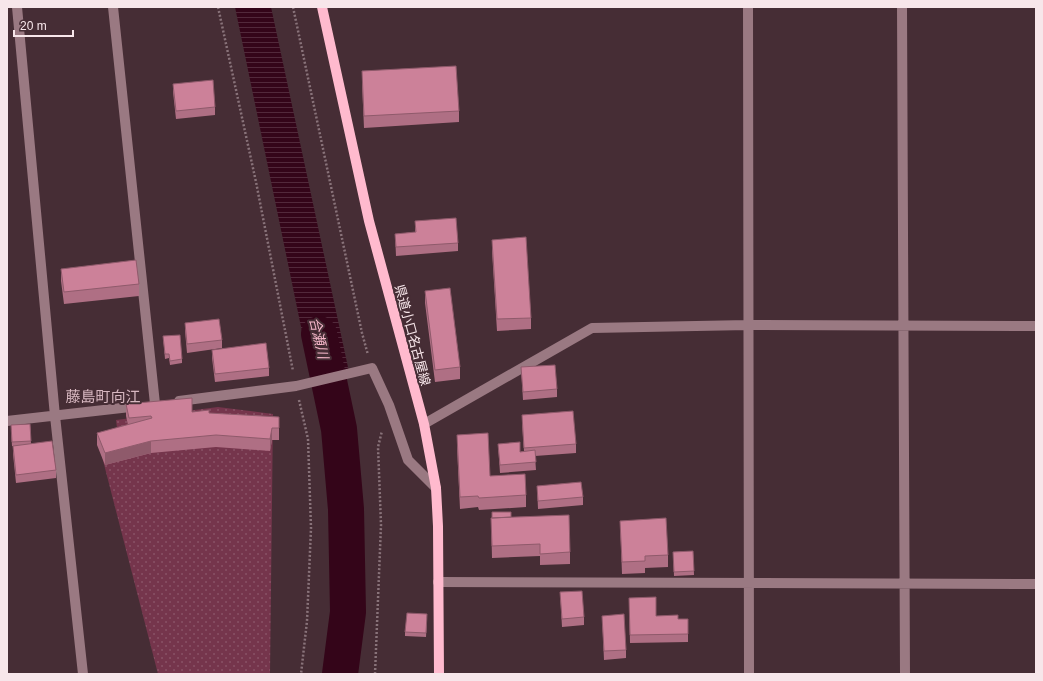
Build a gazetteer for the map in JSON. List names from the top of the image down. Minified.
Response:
{"streets":{"main road":["県道小口名古屋線"]},"districts":["藤島町向江"],"water":["合瀬川"],"scale_bar":"20 m"}
